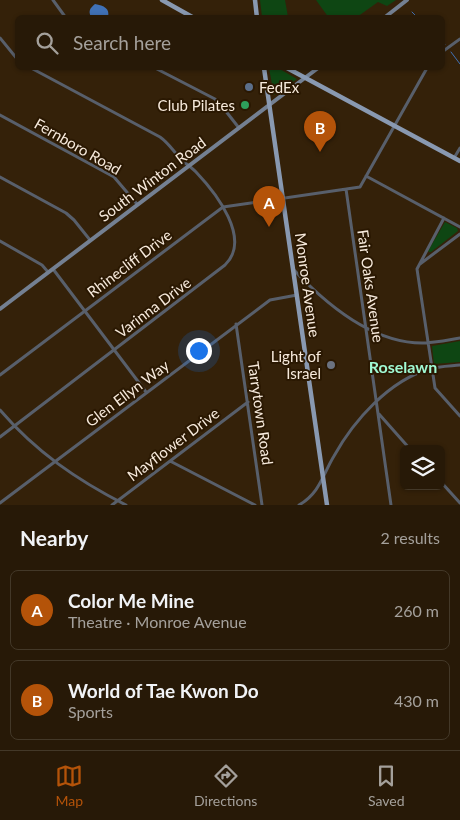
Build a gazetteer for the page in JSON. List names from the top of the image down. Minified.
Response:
{"streets":{"main road":["South Winton Road","Monroe Avenue"],"street":["Fernboro Road","Rhinecliff Drive","Fair Oaks Avenue","Varinna Drive","Glen Ellyn Way","Tarrytown Road","Mayflower Drive"]},"crossings":[["Fernboro Road","South Winton Road"],["South Winton Road","Monroe Avenue"],["South Winton Road","Varinna Drive"],["Rhinecliff Drive","Monroe Avenue"],["Rhinecliff Drive","Fair Oaks Avenue"],["Rhinecliff Drive","Varinna Drive"],["Monroe Avenue","Glen Ellyn Way"],["Glen Ellyn Way","Tarrytown Road"],["Tarrytown Road","Mayflower Drive"]],"districts":["Roselawn"],"places":["FedEx","Club Pilates","Light of Israel"],"page":{"search":"Search here","pins":["B","A"],"heading":["Nearby","2 results"],"list":[{"mark":"A","name":"Color Me Mine","note":"Theatre · Monroe Avenue","value":"260 m"},{"mark":"B","name":"World of Tae Kwon Do","note":"Sports","value":"430 m"}],"nav":["Map","Directions","Saved"]}}
